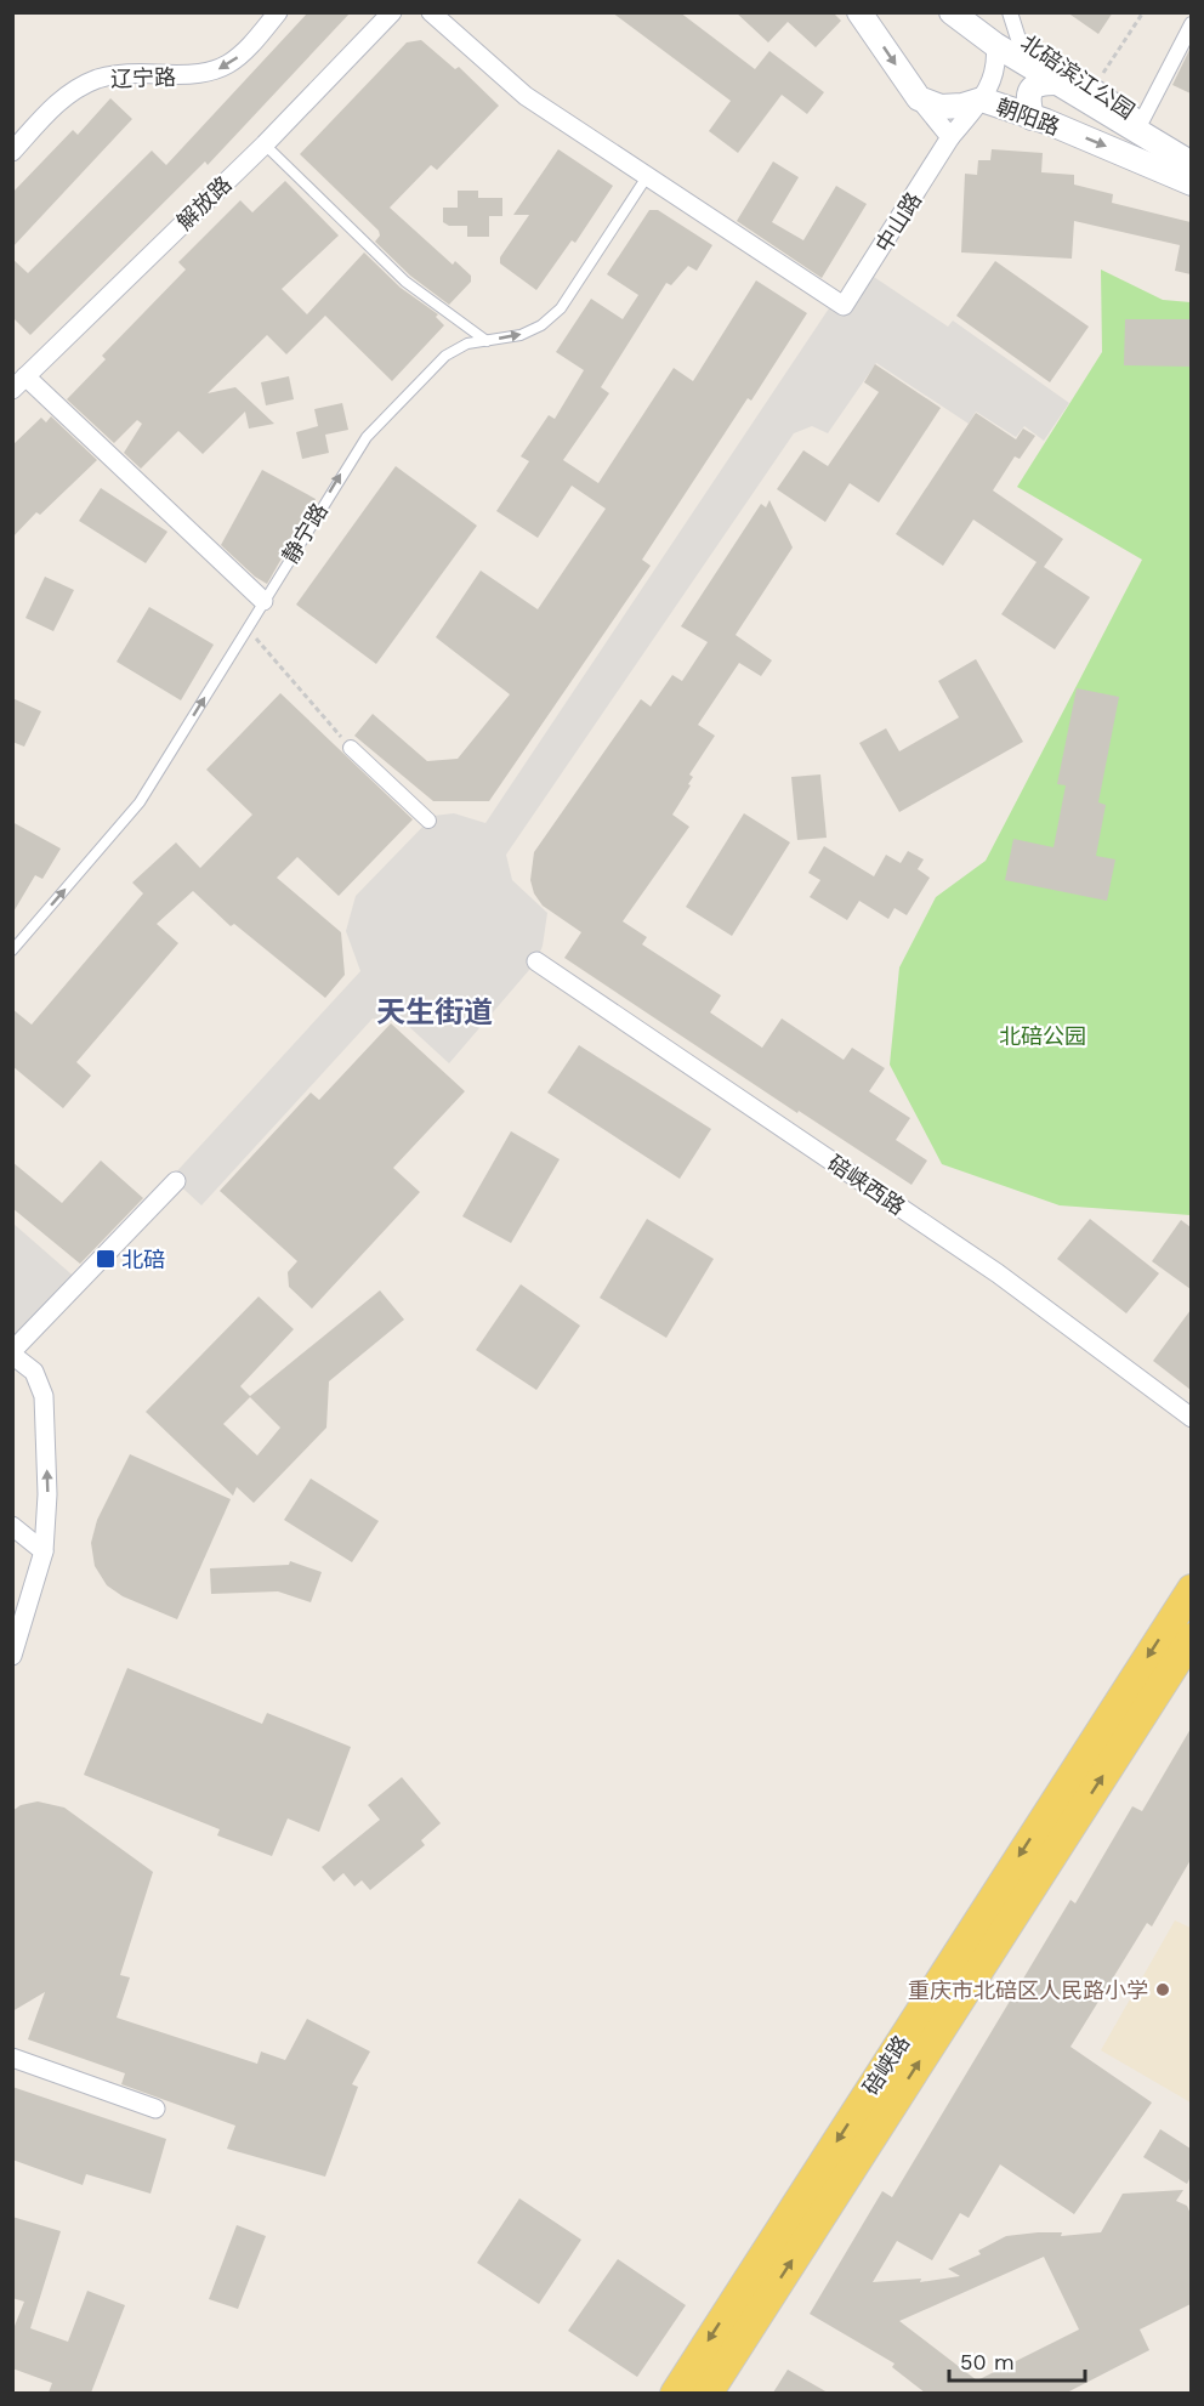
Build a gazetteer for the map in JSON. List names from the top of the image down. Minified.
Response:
{"streets":{"main road":["碚峡路"],"street":["北碚滨江公园","辽宁路","朝阳路","解放路","中山路","碚峡西路"],"lane":["静宁路"]},"crossings":[["朝阳路","中山路"],["中山路","静宁路"]],"one_way":["辽宁路","静宁路"],"districts":["天生街道"],"parks":["北碚公园"],"places":{"transit":["北碚"],"other":["重庆市北碚区人民路小学"]},"scale_bar":"50 m"}
